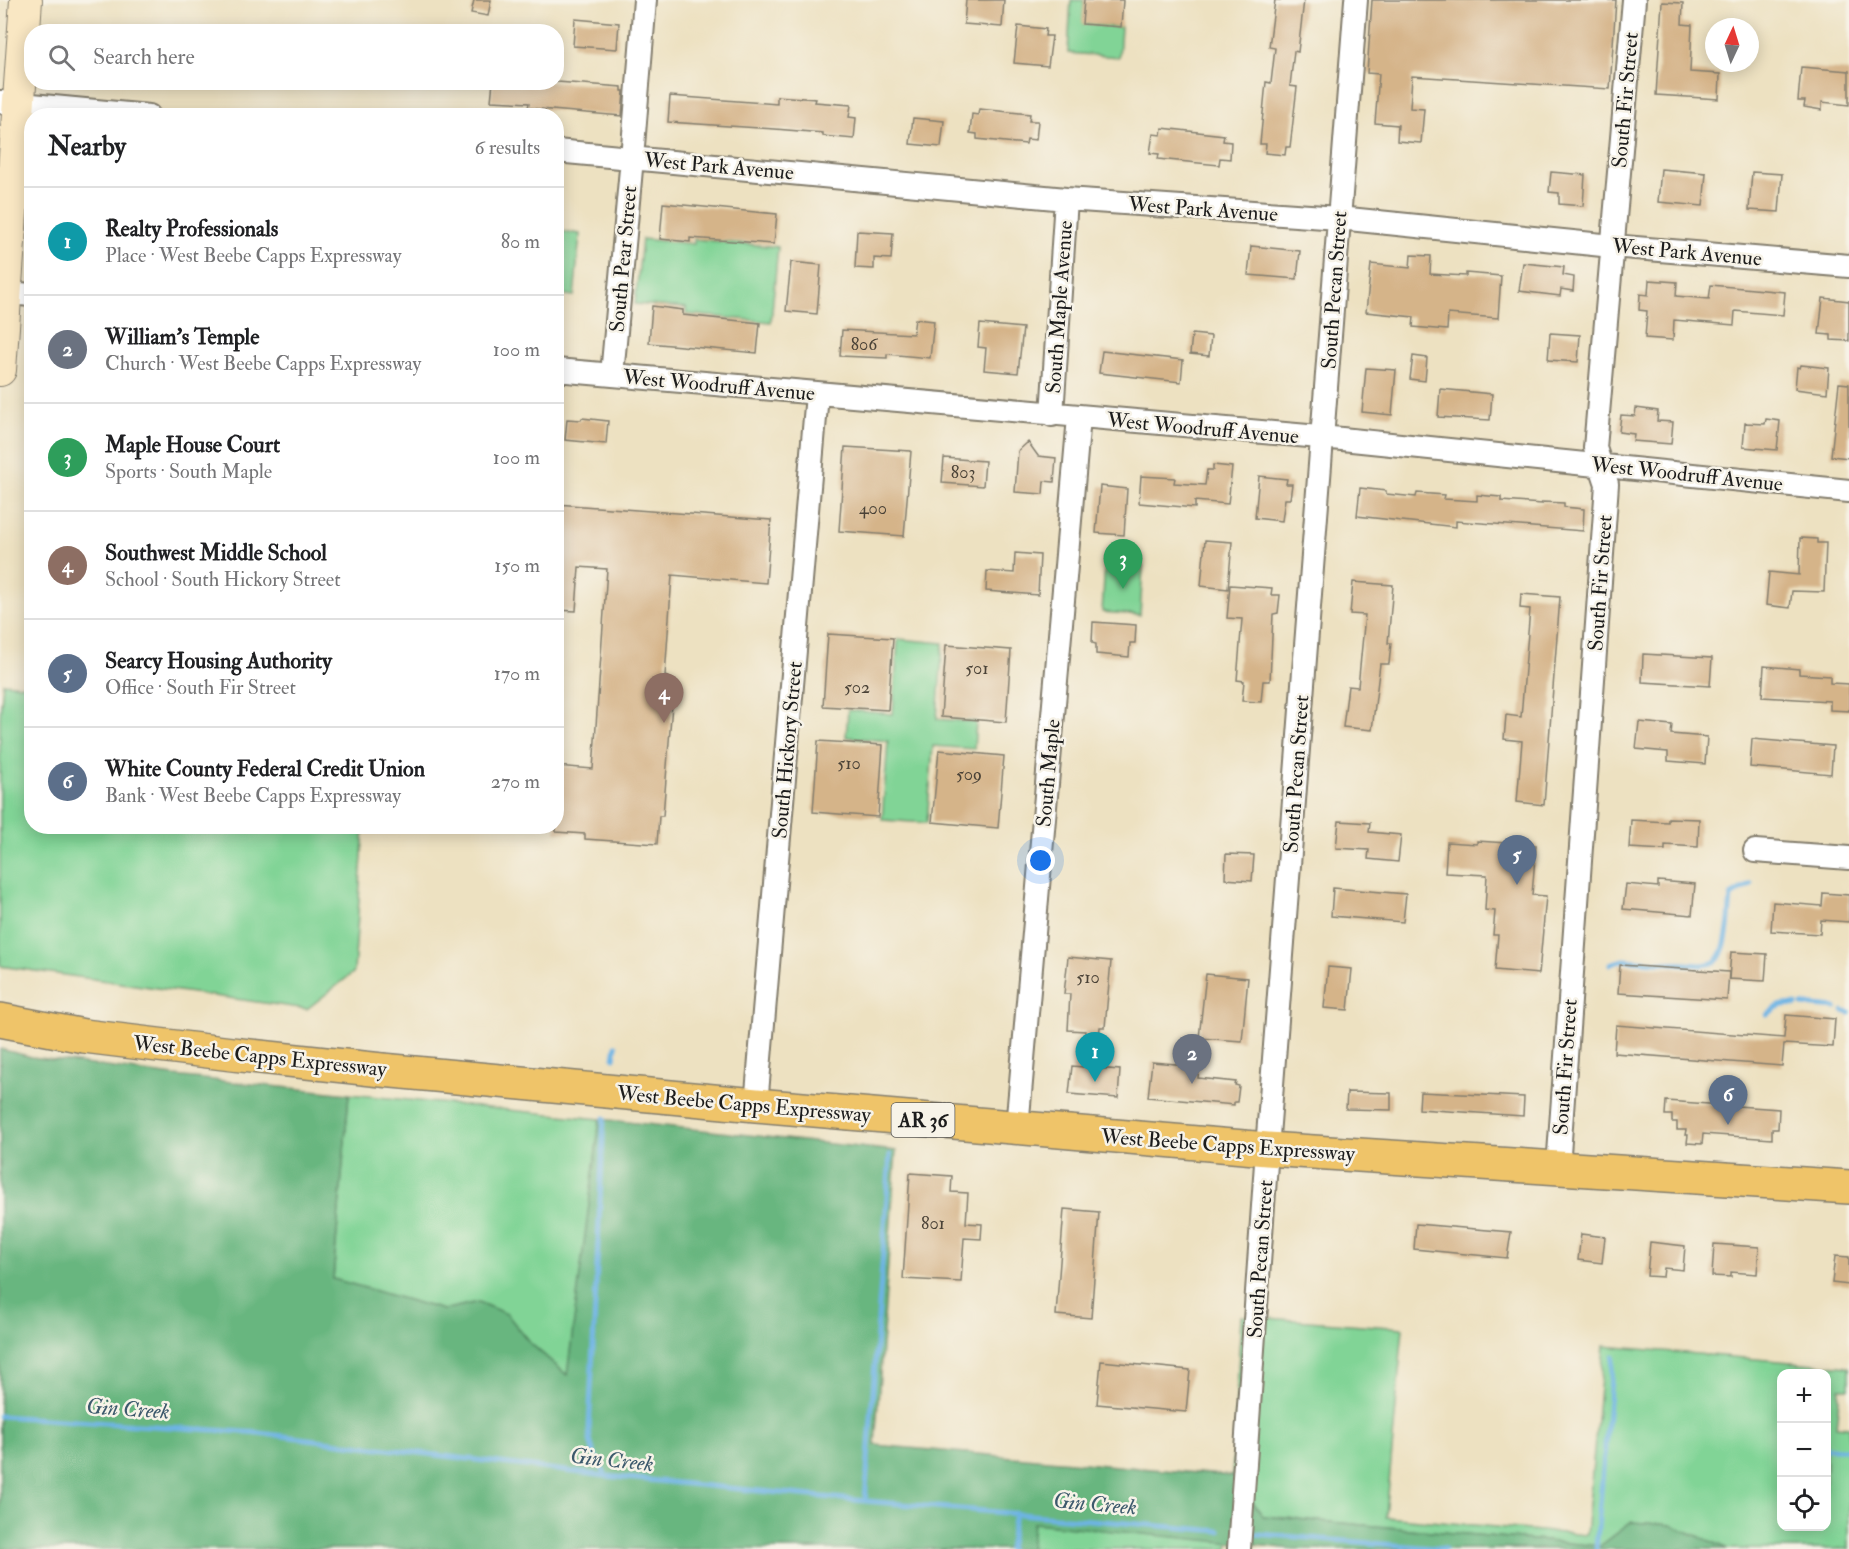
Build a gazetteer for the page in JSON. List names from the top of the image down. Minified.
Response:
{"streets":{"main road":["West Beebe Capps Expressway","AR 36"],"street":["South Fir Street","West Park Avenue","South Pear Street","South Pecan Street","South Maple Avenue","West Woodruff Avenue","South Hickory Street","South Maple"]},"crossings":[["South Fir Street","West Park Avenue"],["South Fir Street","West Woodruff Avenue"],["South Fir Street","West Beebe Capps Expressway"],["West Park Avenue","South Pear Street"],["West Park Avenue","South Pecan Street"],["West Park Avenue","South Maple Avenue"],["South Pear Street","West Woodruff Avenue"],["South Pecan Street","West Woodruff Avenue"],["South Pecan Street","West Beebe Capps Expressway"],["South Maple Avenue","West Woodruff Avenue"],["West Woodruff Avenue","South Hickory Street"],["West Woodruff Avenue","South Maple"],["South Hickory Street","West Beebe Capps Expressway"],["South Maple","West Beebe Capps Expressway"]],"water":["Gin Creek"],"house_numbers":["806","803","400","501","502","510","509","510","801"],"north":"top","page":{"search":"Search here","heading":["Nearby","6 results"],"list":[{"mark":"1","name":"Realty Professionals","note":"Place · West Beebe Capps Expressway","value":"80 m"},{"mark":"2","name":"William's Temple","note":"Church · West Beebe Capps Expressway","value":"100 m"},{"mark":"3","name":"Maple House Court","note":"Sports · South Maple","value":"100 m"},{"mark":"4","name":"Southwest Middle School","note":"School · South Hickory Street","value":"150 m"},{"mark":"5","name":"Searcy Housing Authority","note":"Office · South Fir Street","value":"170 m"},{"mark":"6","name":"White County Federal Credit Union","note":"Bank · West Beebe Capps Expressway","value":"270 m"}],"pins":["3","4","5","1","2","6"],"map_buttons":["+","−"]}}
